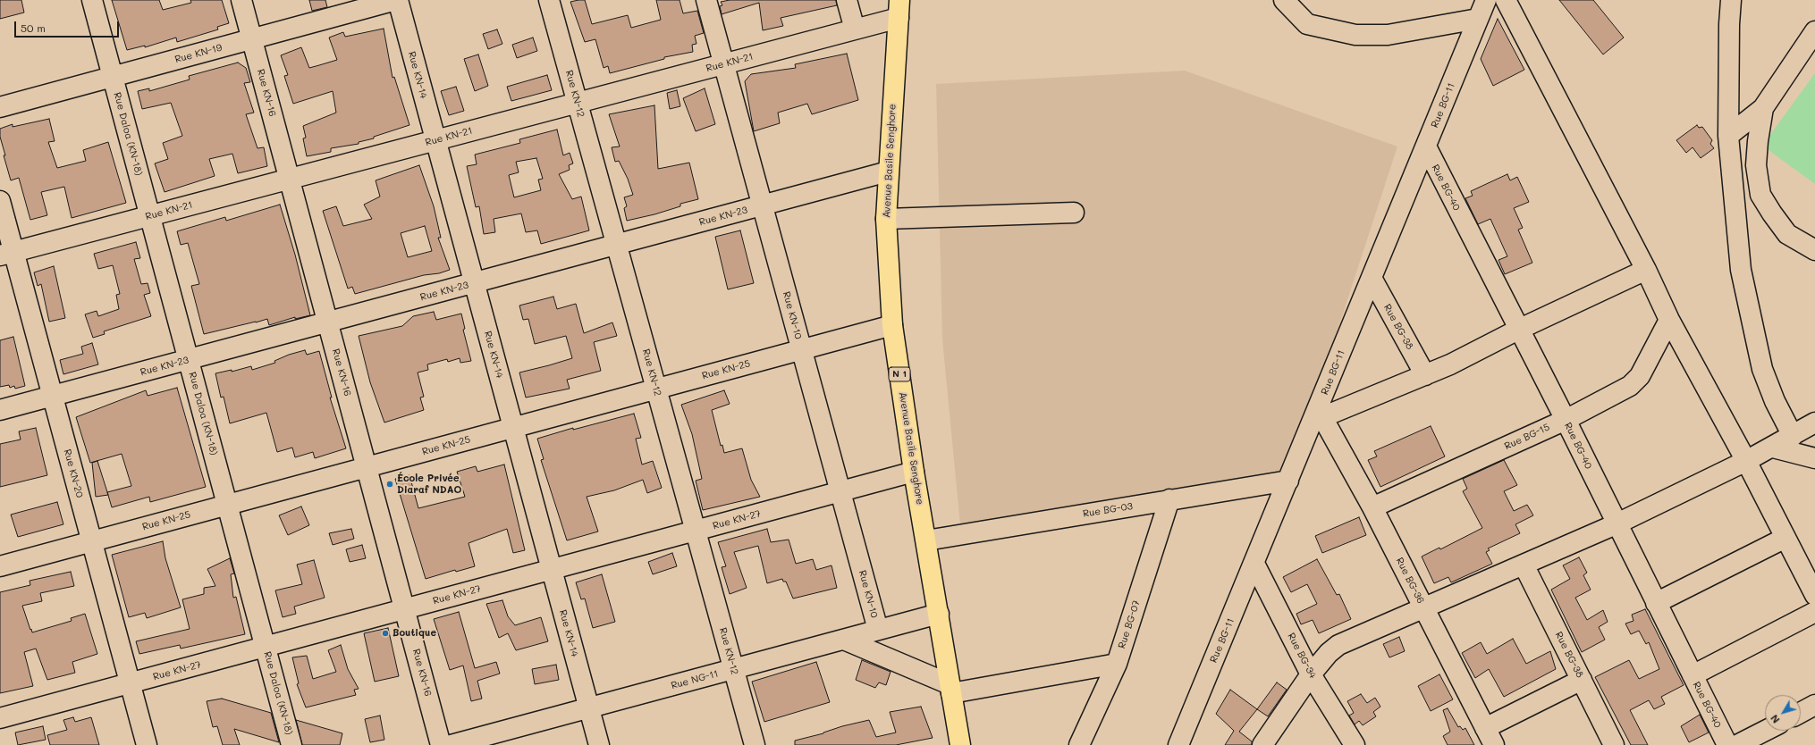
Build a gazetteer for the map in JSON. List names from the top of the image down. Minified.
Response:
{"streets":{"highway":["Avenue Basile Senghore","N 1"],"street":["Rue KN-19","Rue KN-21","Rue KN-14","Rue KN-16","Rue KN-12","Rue BG-11","Rue Daloa (KN-18)","Rue BG-40","Rue KN-23","Rue KN-10","Rue BG-38","Rue KN-25","Rue BG-15","Rue KN-20","Rue BG-03","Rue KN-27","Rue BG-36","Rue BG-07","Rue BG-34","Rue NG-11"]},"crossings":[["Rue KN-19","Rue KN-14"],["Rue KN-19","Rue KN-16"],["Rue KN-19","Rue Daloa (KN-18)"],["Rue KN-21","Rue KN-14"],["Rue KN-21","Rue KN-16"],["Rue KN-21","Rue KN-12"],["Rue KN-21","Rue Daloa (KN-18)"],["Rue KN-21","Avenue Basile Senghore"],["Rue KN-21","Rue KN-10"],["Rue KN-21","Rue KN-20"],["Rue KN-14","Rue KN-23"],["Rue KN-14","Rue KN-25"],["Rue KN-14","Rue KN-27"],["Rue KN-14","Rue NG-11"],["Rue KN-16","Rue KN-23"],["Rue KN-16","Rue KN-25"],["Rue KN-16","Rue KN-27"],["Rue KN-12","Rue KN-23"],["Rue KN-12","Rue KN-25"],["Rue KN-12","Rue KN-27"],["Rue KN-12","Rue NG-11"],["Rue BG-11","Rue BG-40"],["Rue BG-11","Rue BG-38"],["Rue BG-11","Rue BG-03"],["Rue BG-11","Rue BG-36"],["Rue BG-11","Rue BG-34"],["Rue Daloa (KN-18)","Rue KN-23"],["Rue Daloa (KN-18)","Rue KN-25"],["Rue Daloa (KN-18)","Rue KN-27"],["Avenue Basile Senghore","Rue KN-23"],["Avenue Basile Senghore","Rue KN-25"],["Avenue Basile Senghore","Rue BG-03"],["Avenue Basile Senghore","Rue KN-27"],["Avenue Basile Senghore","Rue NG-11"],["Rue BG-40","Rue BG-15"],["Rue KN-23","Rue KN-10"],["Rue KN-23","Rue KN-20"],["Rue KN-10","Rue KN-25"],["Rue KN-10","Rue KN-27"],["Rue KN-10","Rue NG-11"],["Rue KN-25","Rue KN-20"],["Rue BG-15","Rue BG-36"],["Rue KN-20","Rue KN-27"],["Rue BG-03","Rue BG-07"]],"places":["École Privée Diaraf NDAO","Boutique"],"scale_bar":"50 m","north":"bottom left"}
